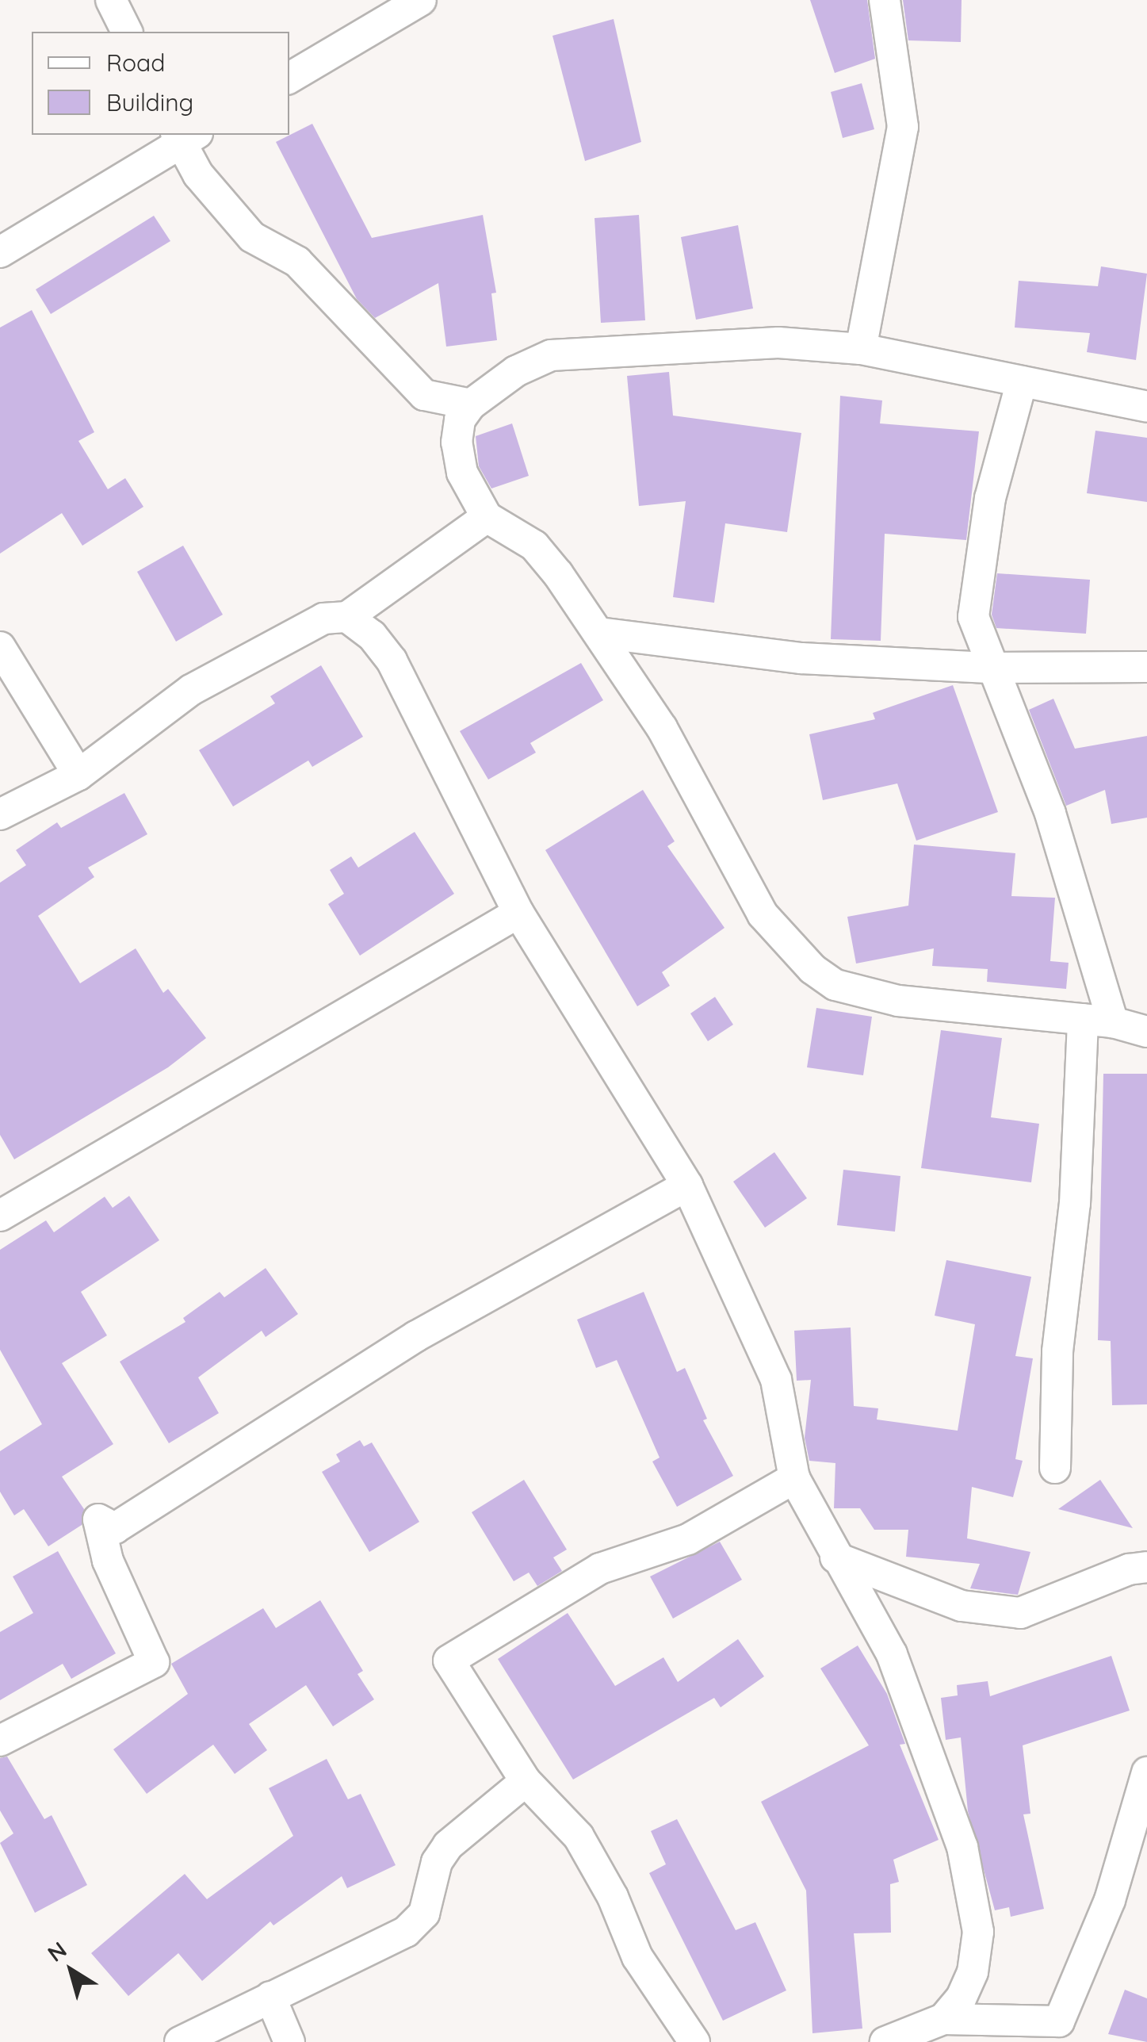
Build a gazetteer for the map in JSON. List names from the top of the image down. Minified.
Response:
{"legend":["Road","Building"],"north":"top left"}
